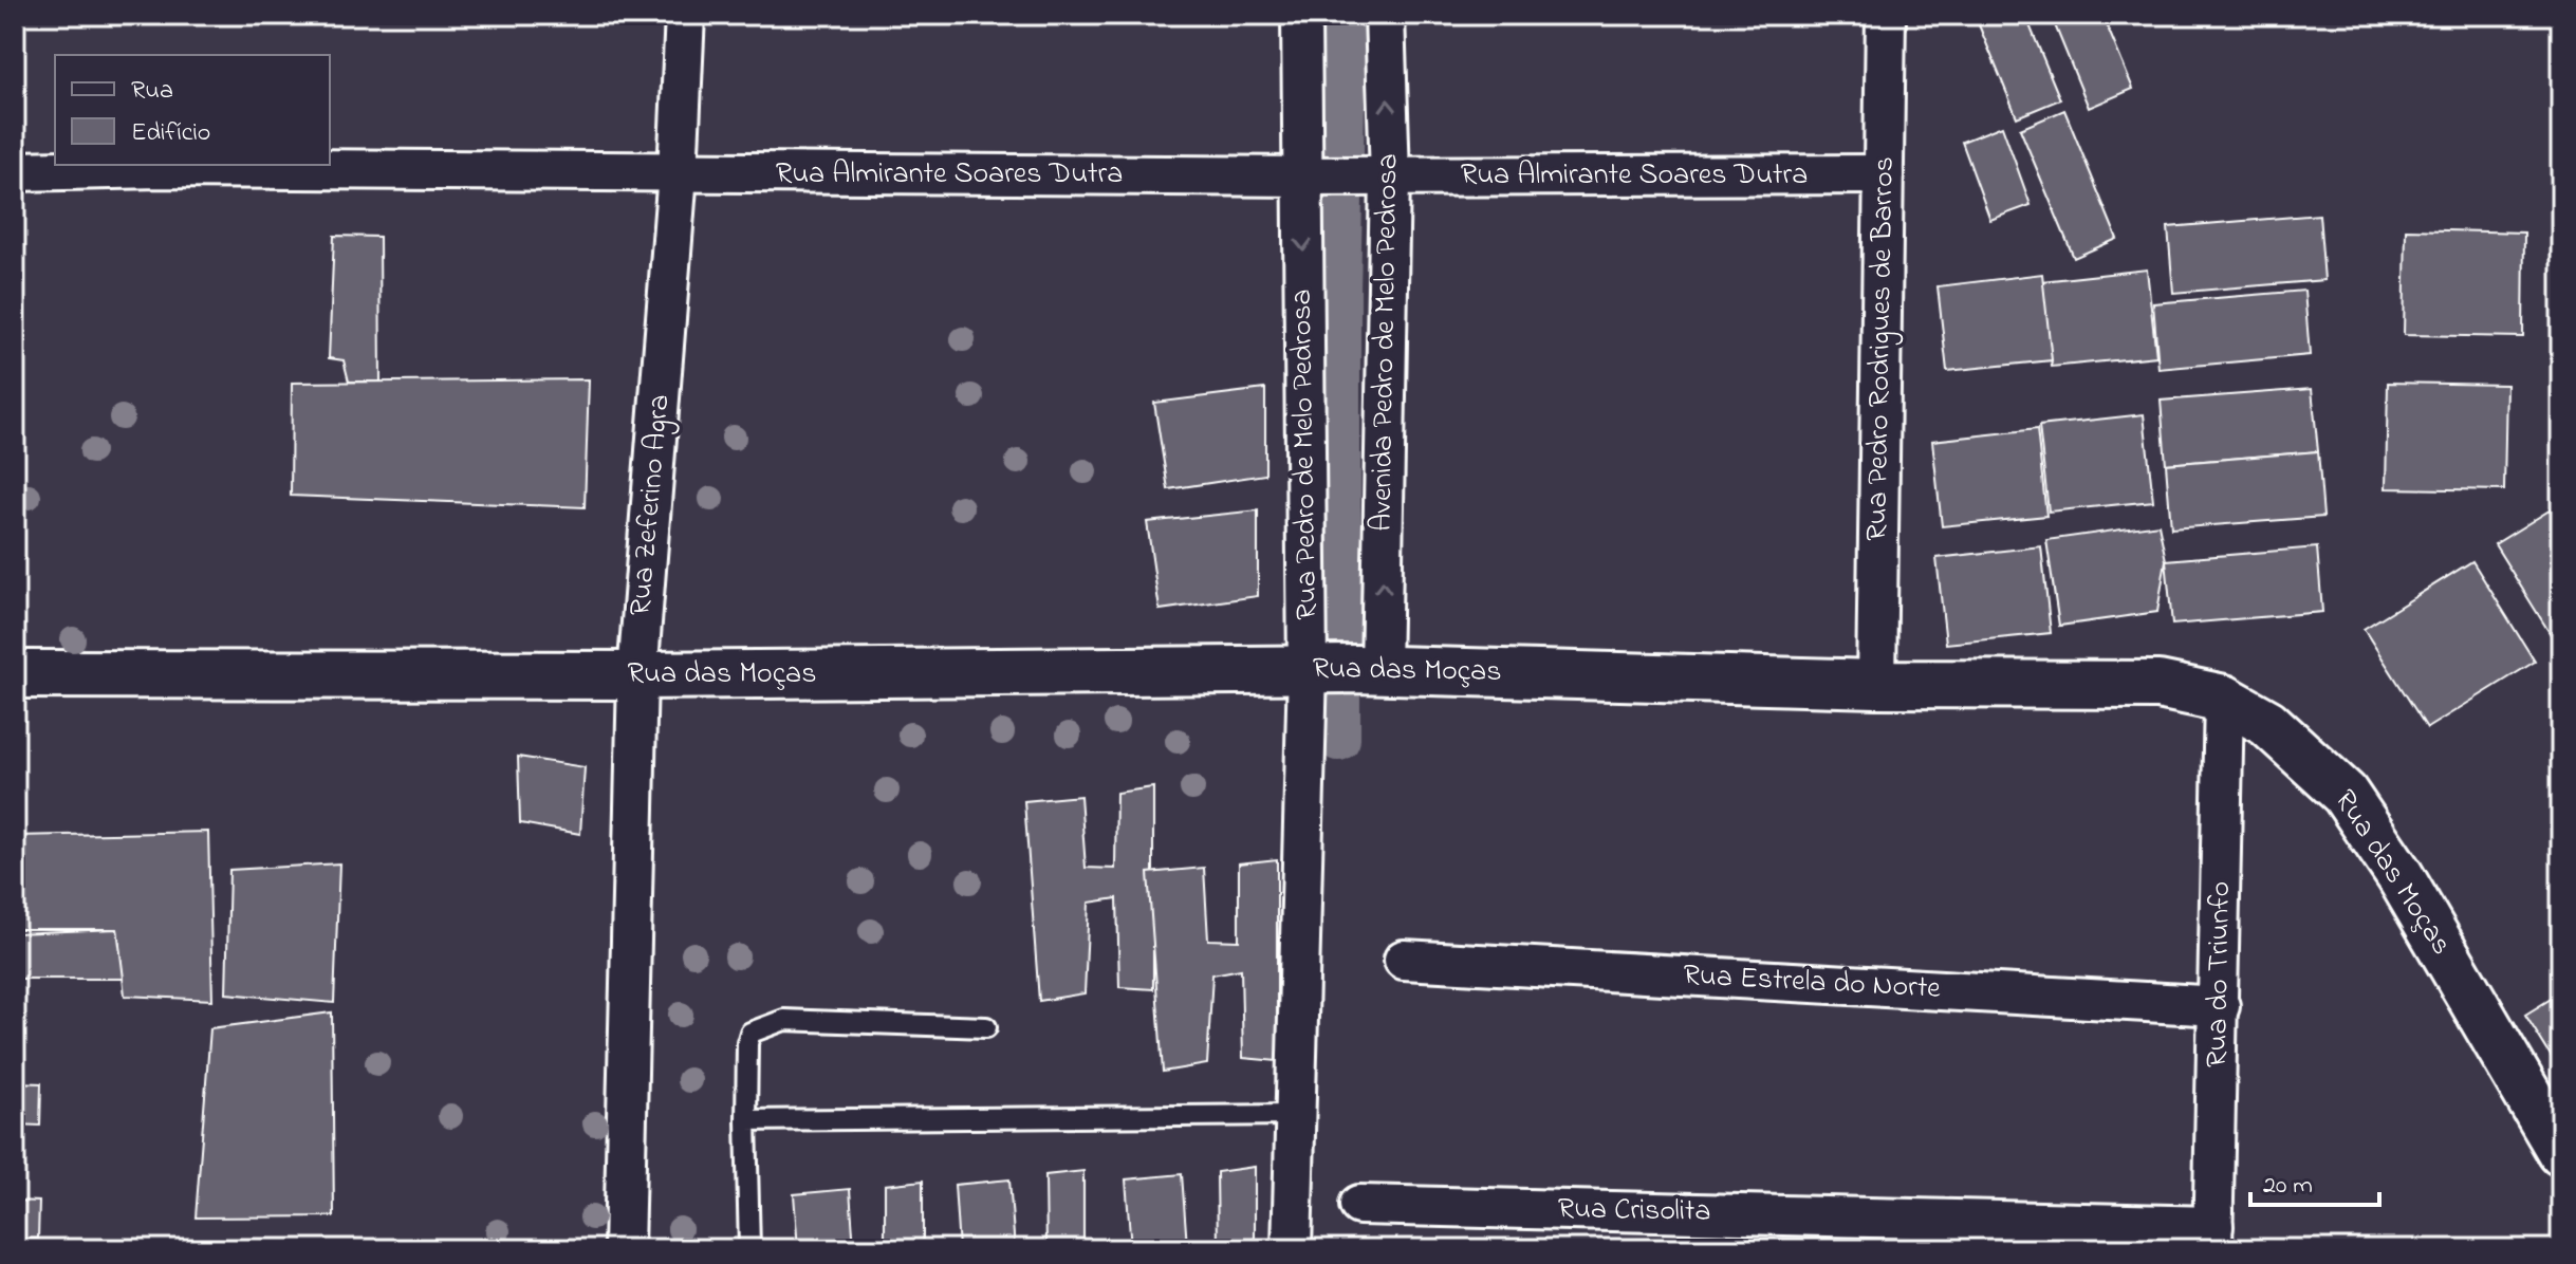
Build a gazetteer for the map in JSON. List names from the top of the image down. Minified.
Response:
{"streets":{"street":["Rua Almirante Soares Dutra","Avenida Pedro de Melo Pedrosa","Rua Pedro Rodrigues de Barros","Rua Pedro de Melo Pedrosa","Rua Zeferino Agra","Rua das Moças","Rua do Triunfo","Rua Estrela do Norte","Rua Crisolita"]},"crossings":[["Rua Almirante Soares Dutra","Avenida Pedro de Melo Pedrosa"],["Rua Almirante Soares Dutra","Rua Pedro Rodrigues de Barros"],["Rua Almirante Soares Dutra","Rua Pedro de Melo Pedrosa"],["Rua Almirante Soares Dutra","Rua Zeferino Agra"],["Avenida Pedro de Melo Pedrosa","Rua Pedro de Melo Pedrosa"],["Avenida Pedro de Melo Pedrosa","Rua das Moças"],["Rua Pedro Rodrigues de Barros","Rua das Moças"],["Rua Pedro de Melo Pedrosa","Rua das Moças"],["Rua Zeferino Agra","Rua das Moças"],["Rua das Moças","Rua do Triunfo"],["Rua do Triunfo","Rua Estrela do Norte"],["Rua do Triunfo","Rua Crisolita"]],"one_way":["Avenida Pedro de Melo Pedrosa","Rua Pedro de Melo Pedrosa"],"legend":["Rua","Edifício"],"scale_bar":"20 m"}
